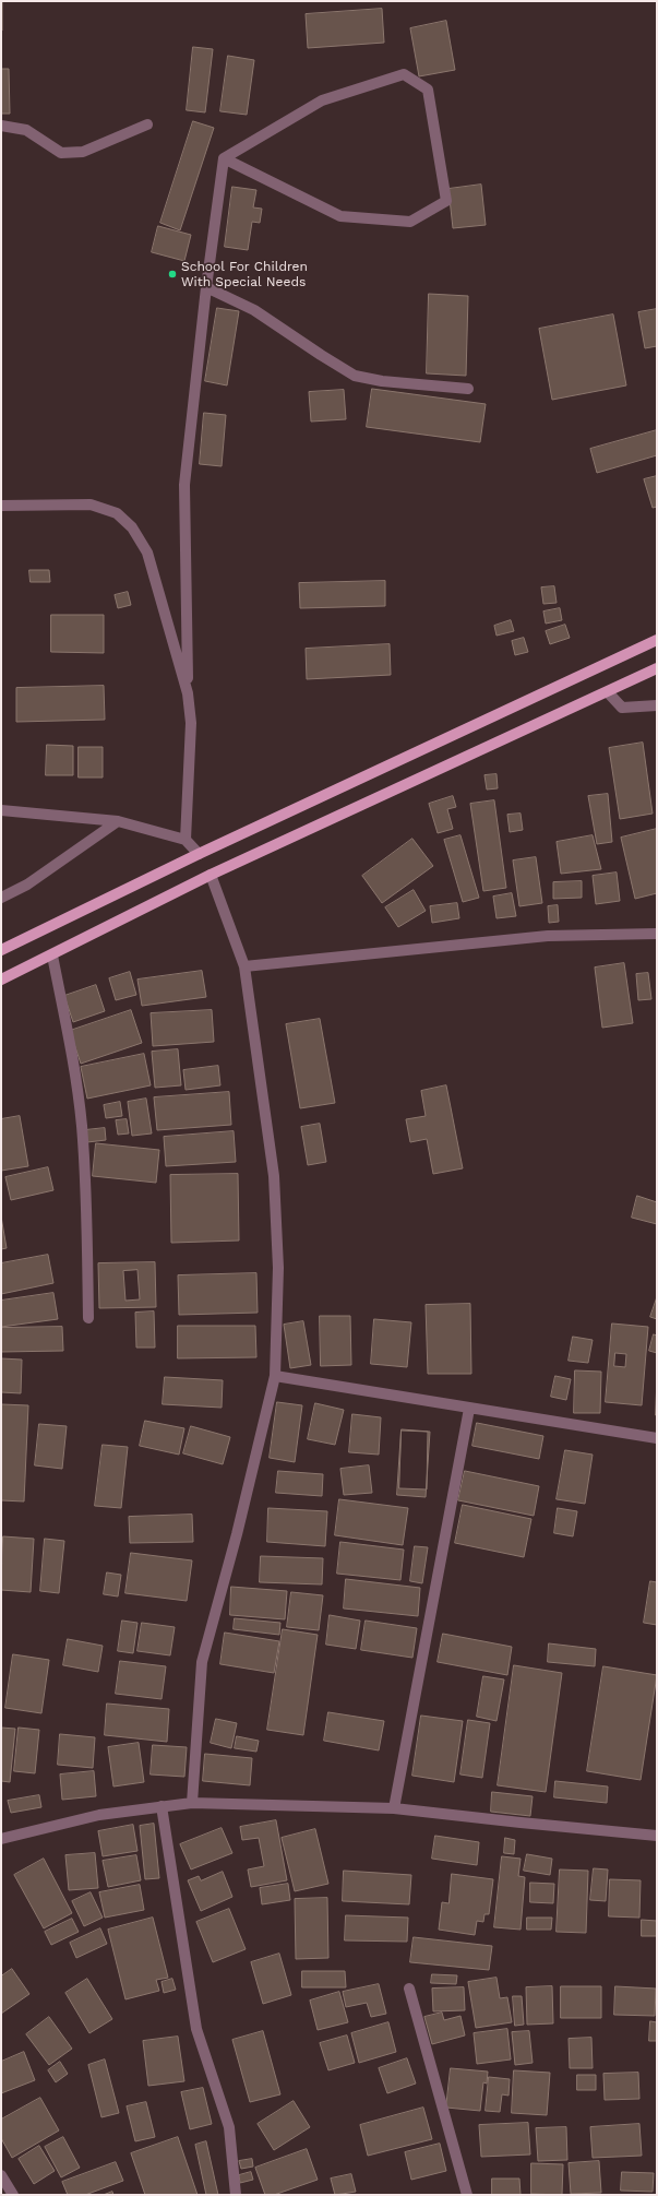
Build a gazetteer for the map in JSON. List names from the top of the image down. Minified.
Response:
{"places":["School For Children With Special Needs"]}
